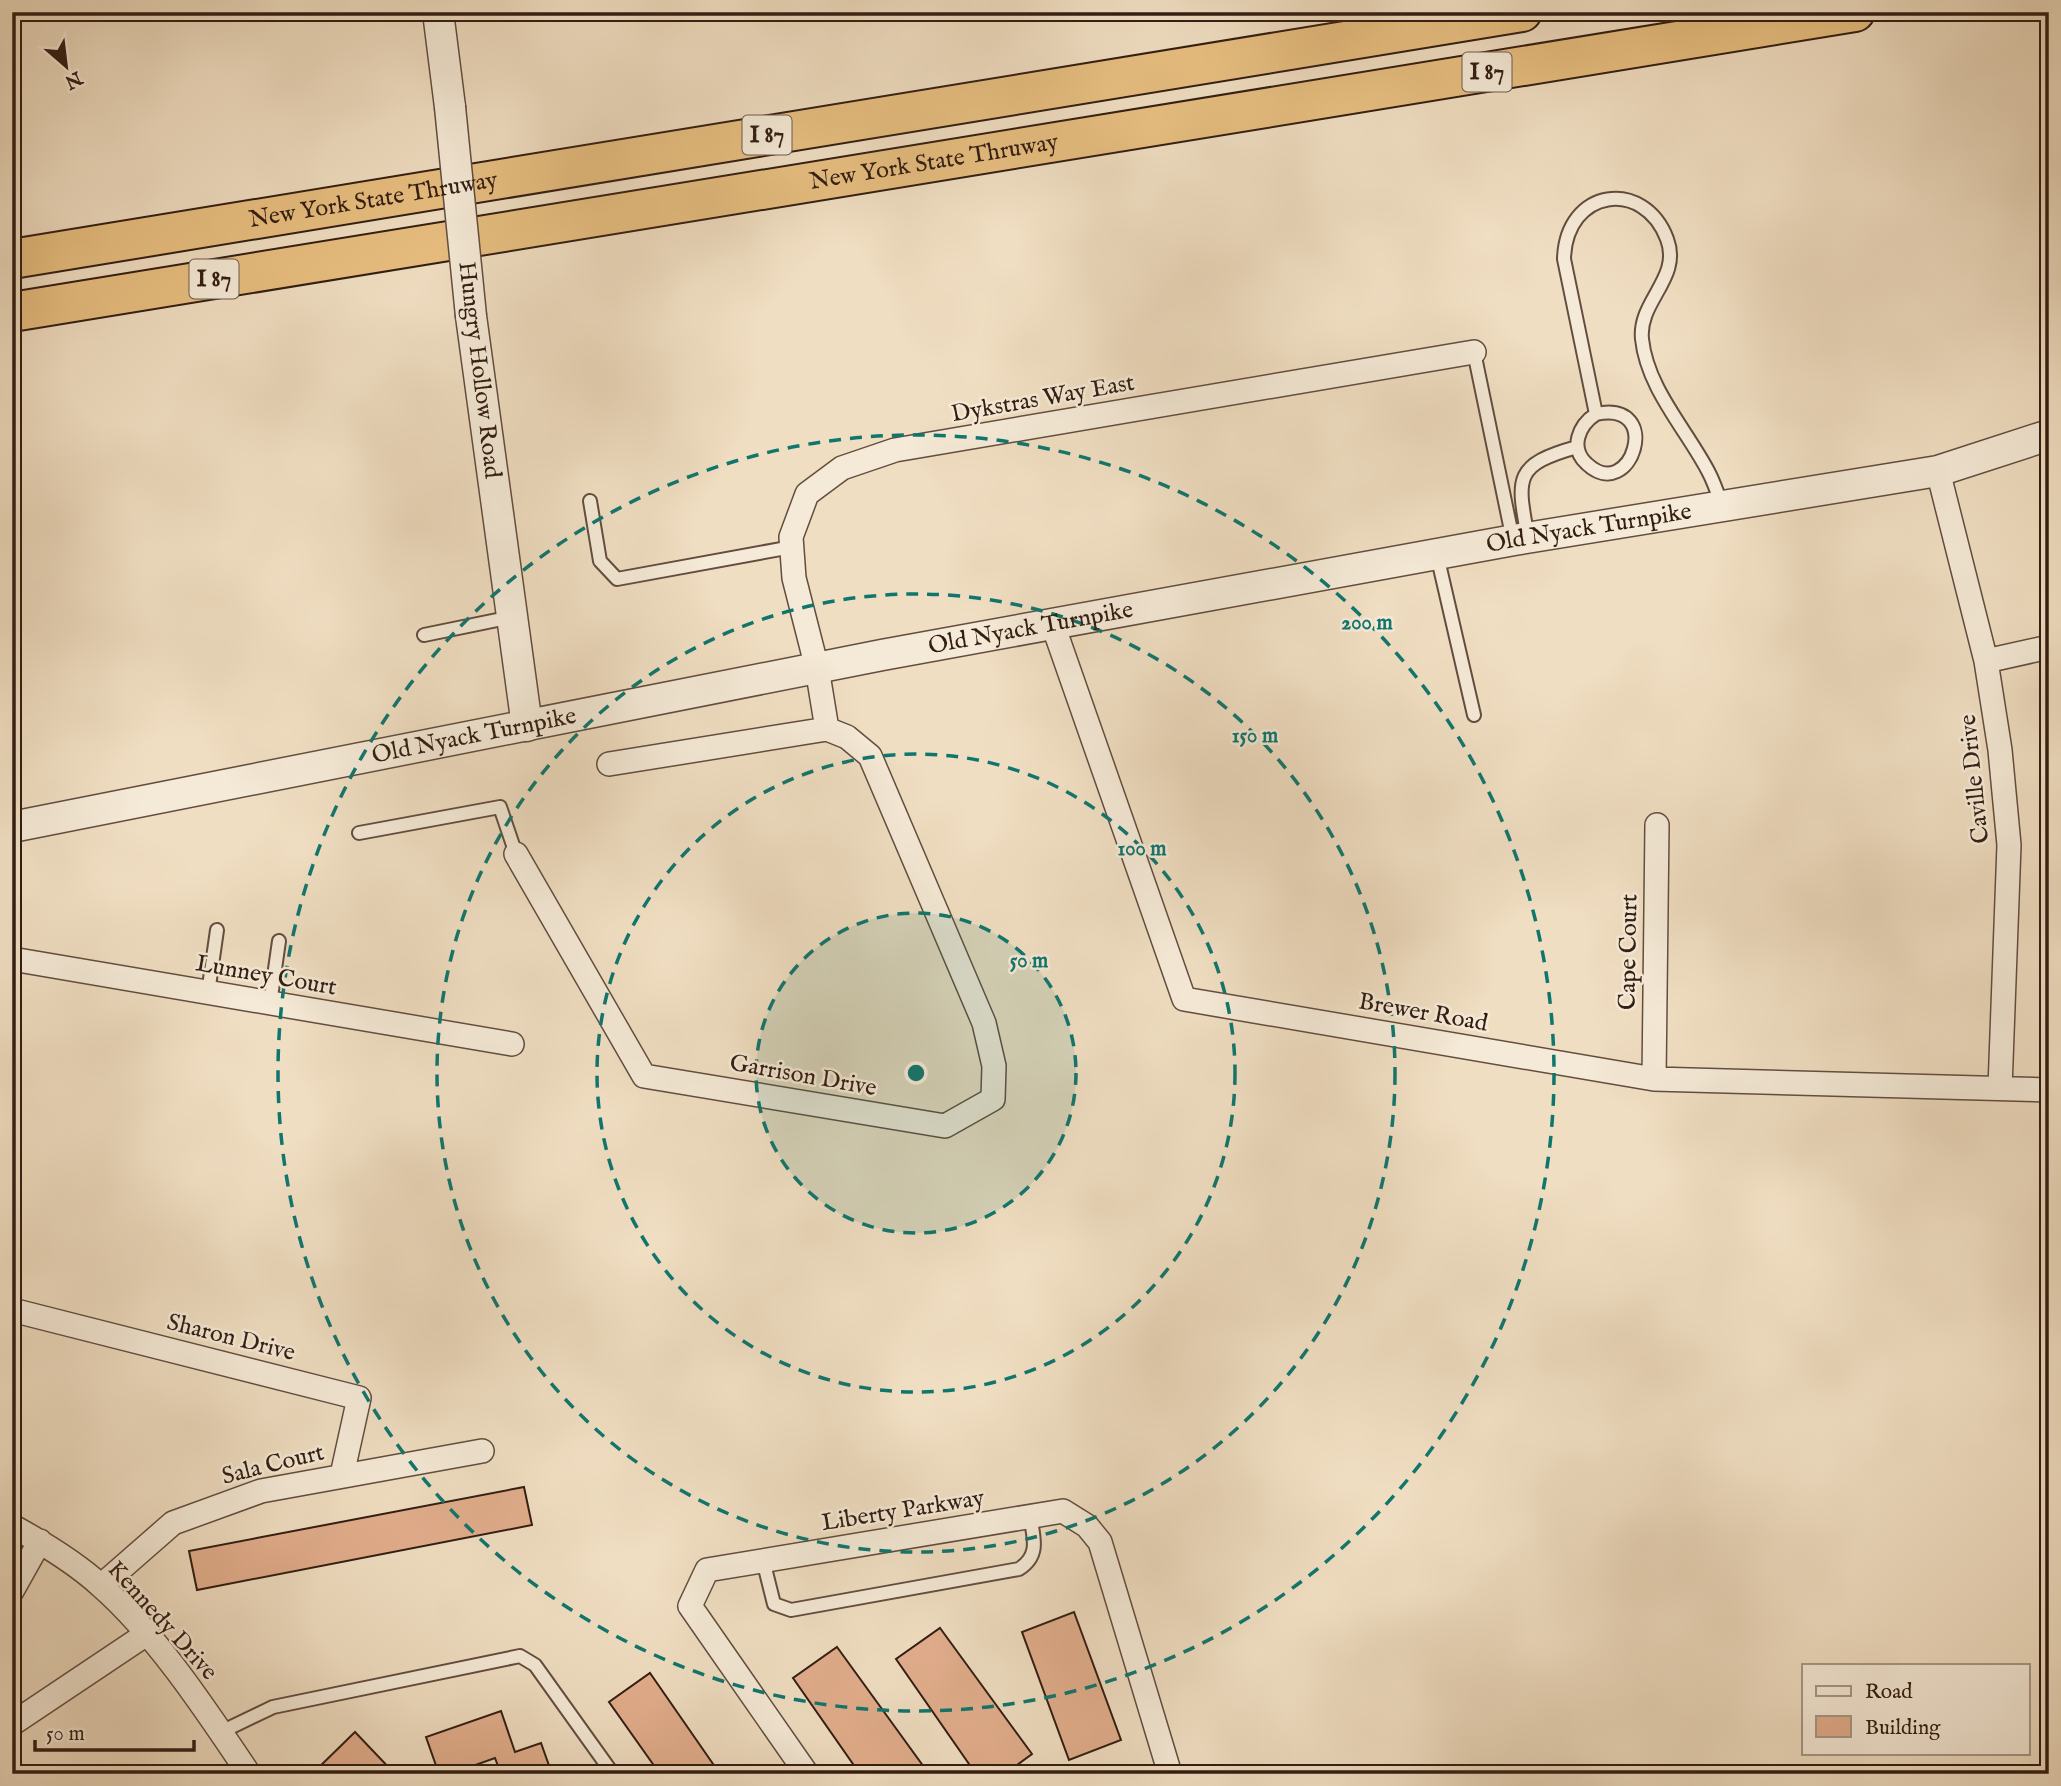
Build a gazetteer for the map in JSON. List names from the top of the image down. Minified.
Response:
{"streets":{"highway":["I 87","New York State Thruway"],"street":["Hungry Hollow Road","Dykstras Way East","Old Nyack Turnpike","Caville Drive","Cape Court","Lunney Court","Brewer Road","Garrison Drive","Sharon Drive","Sala Court","Liberty Parkway","Kennedy Drive"]},"crossings":[["Hungry Hollow Road","Old Nyack Turnpike"],["Dykstras Way East","Old Nyack Turnpike"],["Old Nyack Turnpike","Caville Drive"],["Old Nyack Turnpike","Brewer Road"],["Caville Drive","Brewer Road"],["Cape Court","Brewer Road"],["Sharon Drive","Sala Court"],["Sala Court","Kennedy Drive"]],"legend":["Road","Building"],"scale_bar":"50 m","north":"bottom right","rings":["200 m","150 m","100 m","50 m"]}
